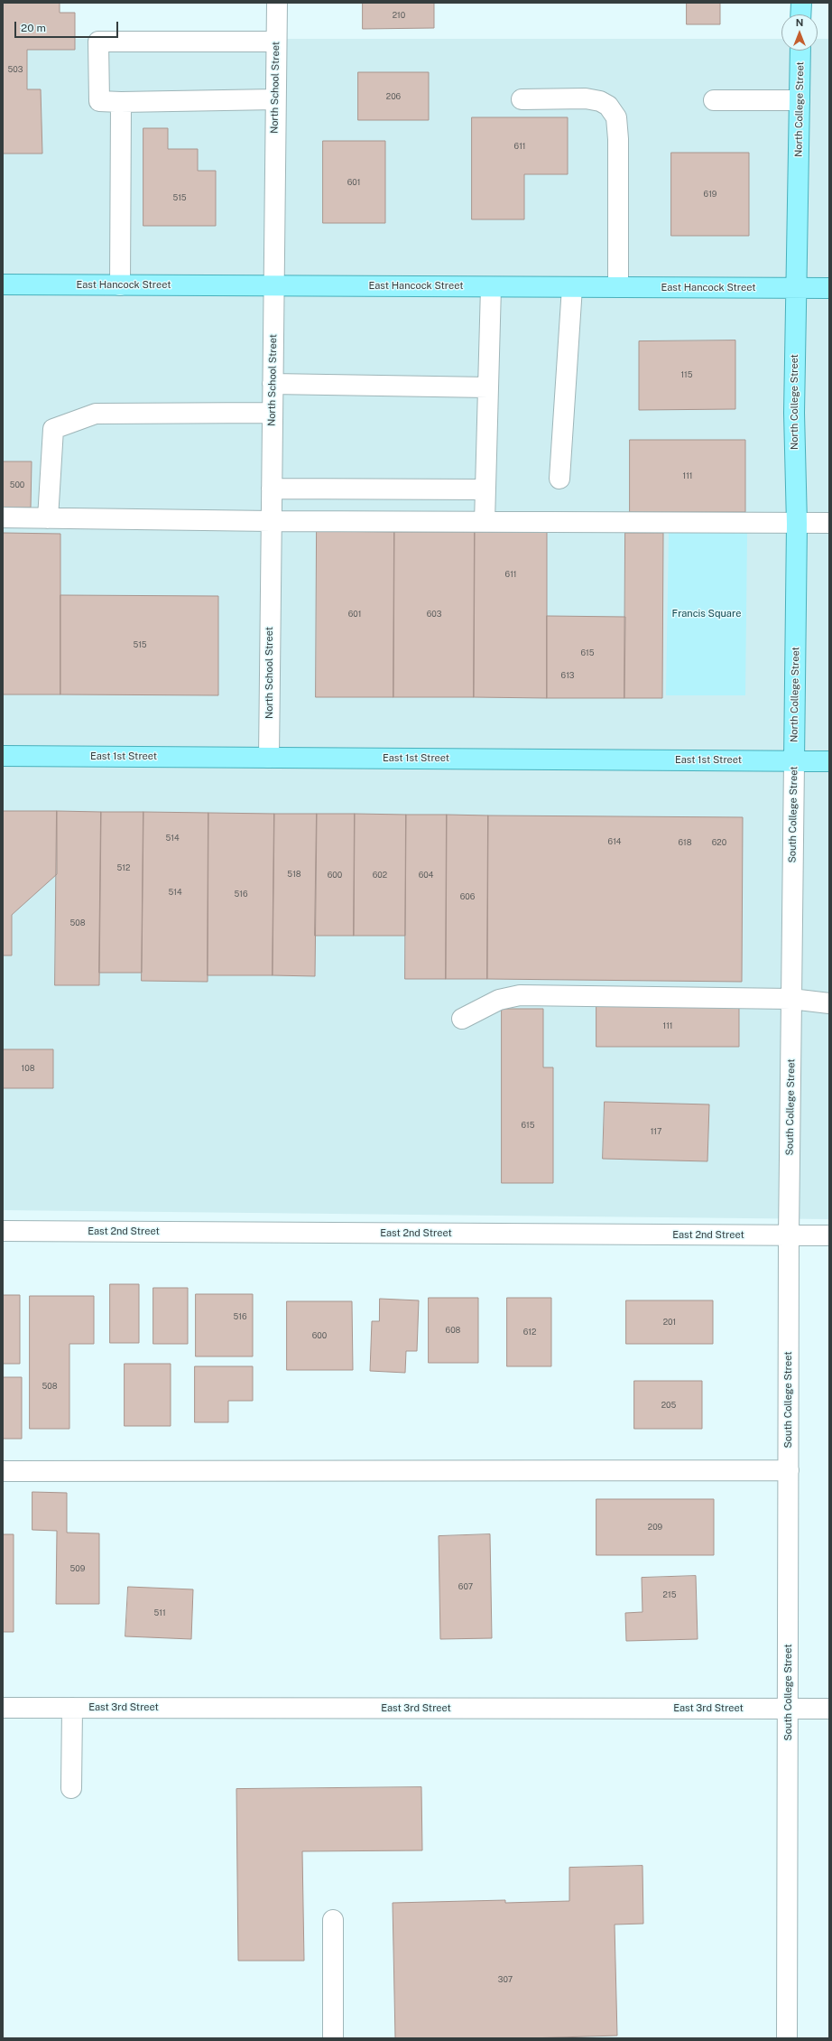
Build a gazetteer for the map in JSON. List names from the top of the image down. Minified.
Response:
{"streets":{"main road":["North College Street","East Hancock Street","East 1st Street"],"street":["North School Street","South College Street","East 2nd Street","East 3rd Street"]},"crossings":[["North School Street","East Hancock Street"],["North School Street","East 1st Street"],["North College Street","East Hancock Street"],["North College Street","East 1st Street"],["North College Street","South College Street"],["East 1st Street","South College Street"],["South College Street","East 2nd Street"],["South College Street","East 3rd Street"]],"parks":["Francis Square"],"house_numbers":["210","503","206","611","601","619","515","115","111","500","611","601","603","515","615","613","514","614","618","620","512","518","600","602","604","514","516","606","508","111","108","615","117","516","201","608","612","600","508","205","209","509","607","215","511","307"],"scale_bar":"20 m","north":"top"}
